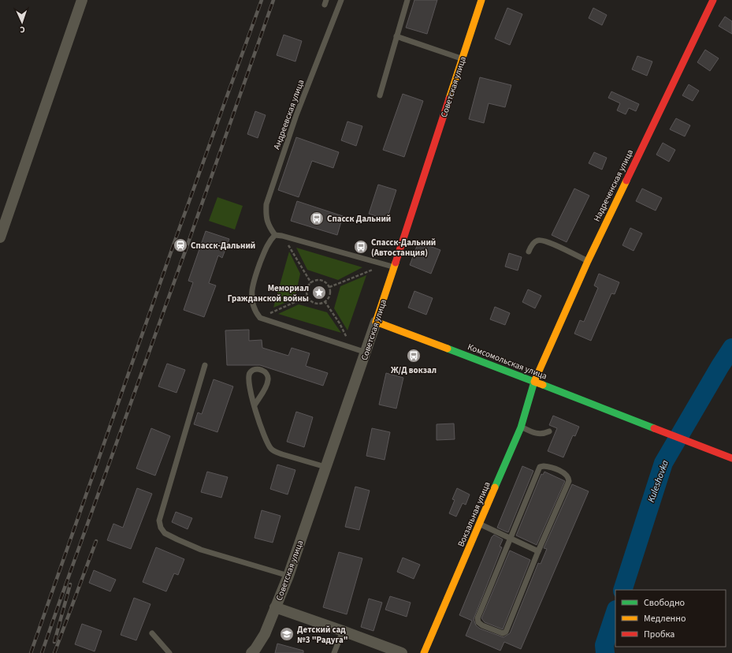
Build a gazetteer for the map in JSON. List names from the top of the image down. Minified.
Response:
{"streets":{"main road":["Советская улица","Надреченская улица","Комсомольская улица","Вокзальная улица"],"lane":["Андреевская улица"]},"crossings":[["Советская улица","Комсомольская улица"],["Надреченская улица","Комсомольская улица"],["Надреченская улица","Вокзальная улица"],["Комсомольская улица","Вокзальная улица"]],"water":["Kuleshovka"],"places":{"bus stop":["Спасск Дальний","Спасск-Дальний (Автостанция)","Ж/Д вокзал"],"station":["Спасск-Дальний"],"place":["Мемориал Гражданской войны"],"school or university":["Детский сад №3 \"Радуга\""]},"legend":["Свободно","Медленно","Пробка"],"north":"bottom"}
